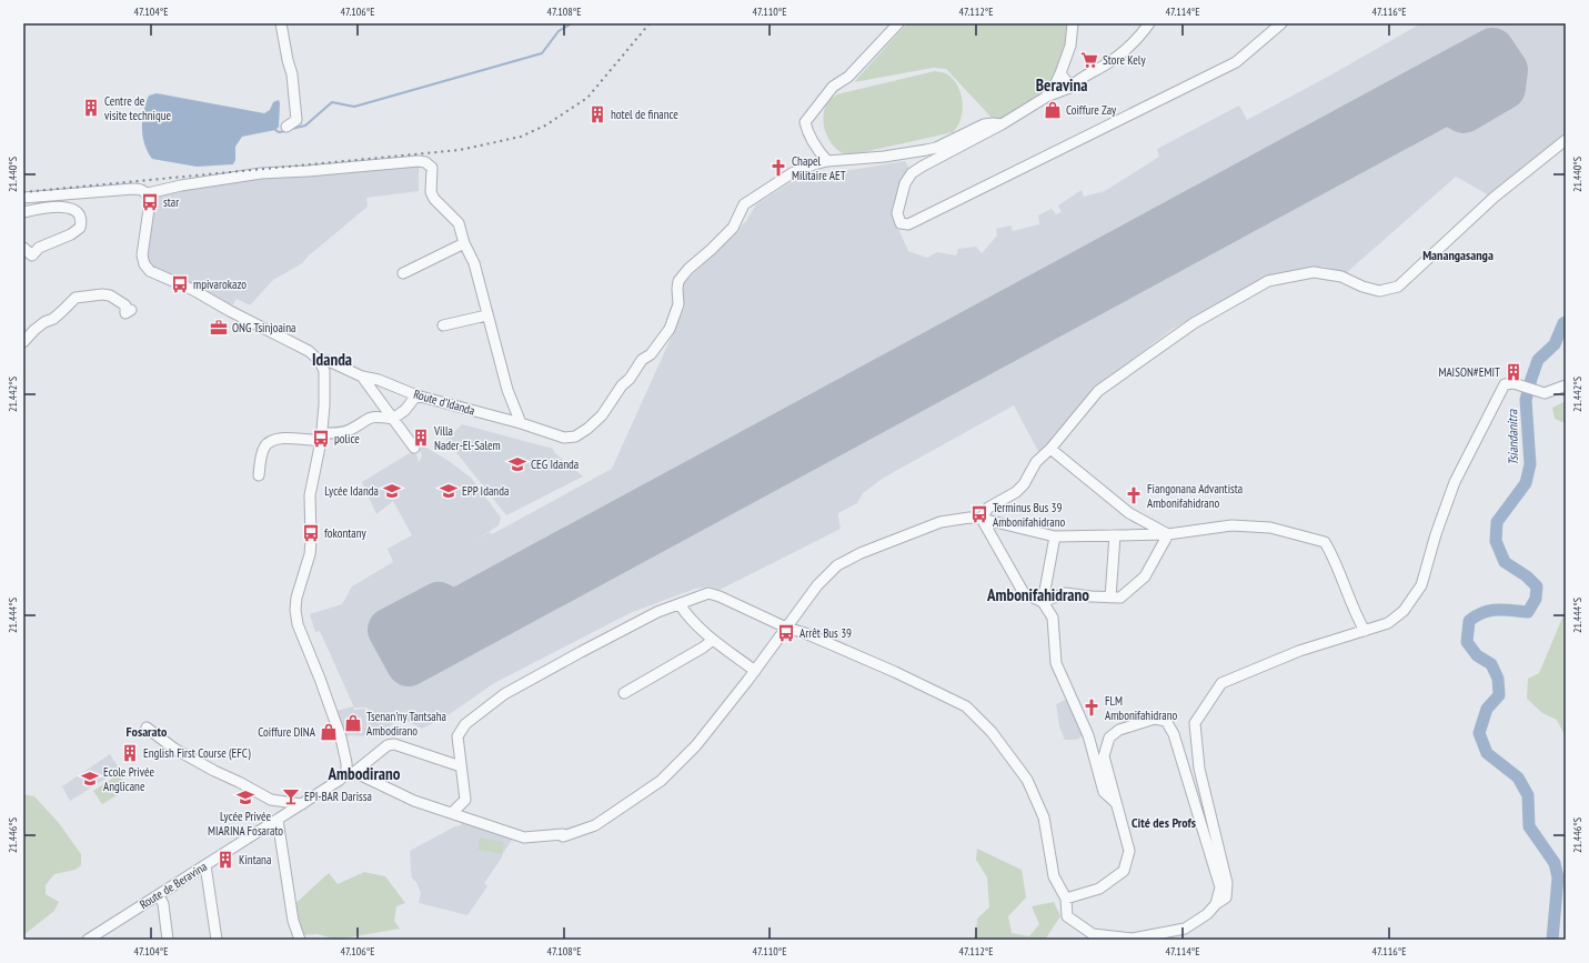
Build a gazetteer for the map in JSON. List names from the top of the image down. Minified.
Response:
{"streets":{"street":["Route d'Idanda","Route de Beravina"]},"districts":["Beravina","Manangasanga","Idanda","Ambonifahidrano","Fosarato","Ambodirano","Cité des Profs"],"water":["Tsiandanitra"],"places":{"supermarket":["Store Kely"],"building":["Centre de visite technique","hotel de finance","MAISON#EMIT","Villa Nader-El-Salem","English First Course (EFC)","Kintana"],"shop":["Coiffure Zay","Tsenan'ny Tantsaha Ambodirano","Coiffure DINA"],"church":["Chapel Militaire AET","Fiangonana Advantista Ambonifahidrano","FLM Ambonifahidrano"],"bus stop":["star","mpivarokazo","police","Terminus Bus 39 Ambonifahidrano","fokontany","Arrêt Bus 39"],"office":["ONG Tsinjoaina"],"school or university":["CEG Idanda","Lycée Idanda","EPP Idanda","Ecole Privée Anglicane","Lycée Privée MIARINA Fosarato"],"bar":["EPI-BAR Darissa"]},"coordinates":["47.104°E","47.106°E","47.108°E","47.110°E","47.112°E","47.114°E","47.116°E","21.440°S","21.442°S","21.444°S","21.446°S"]}
